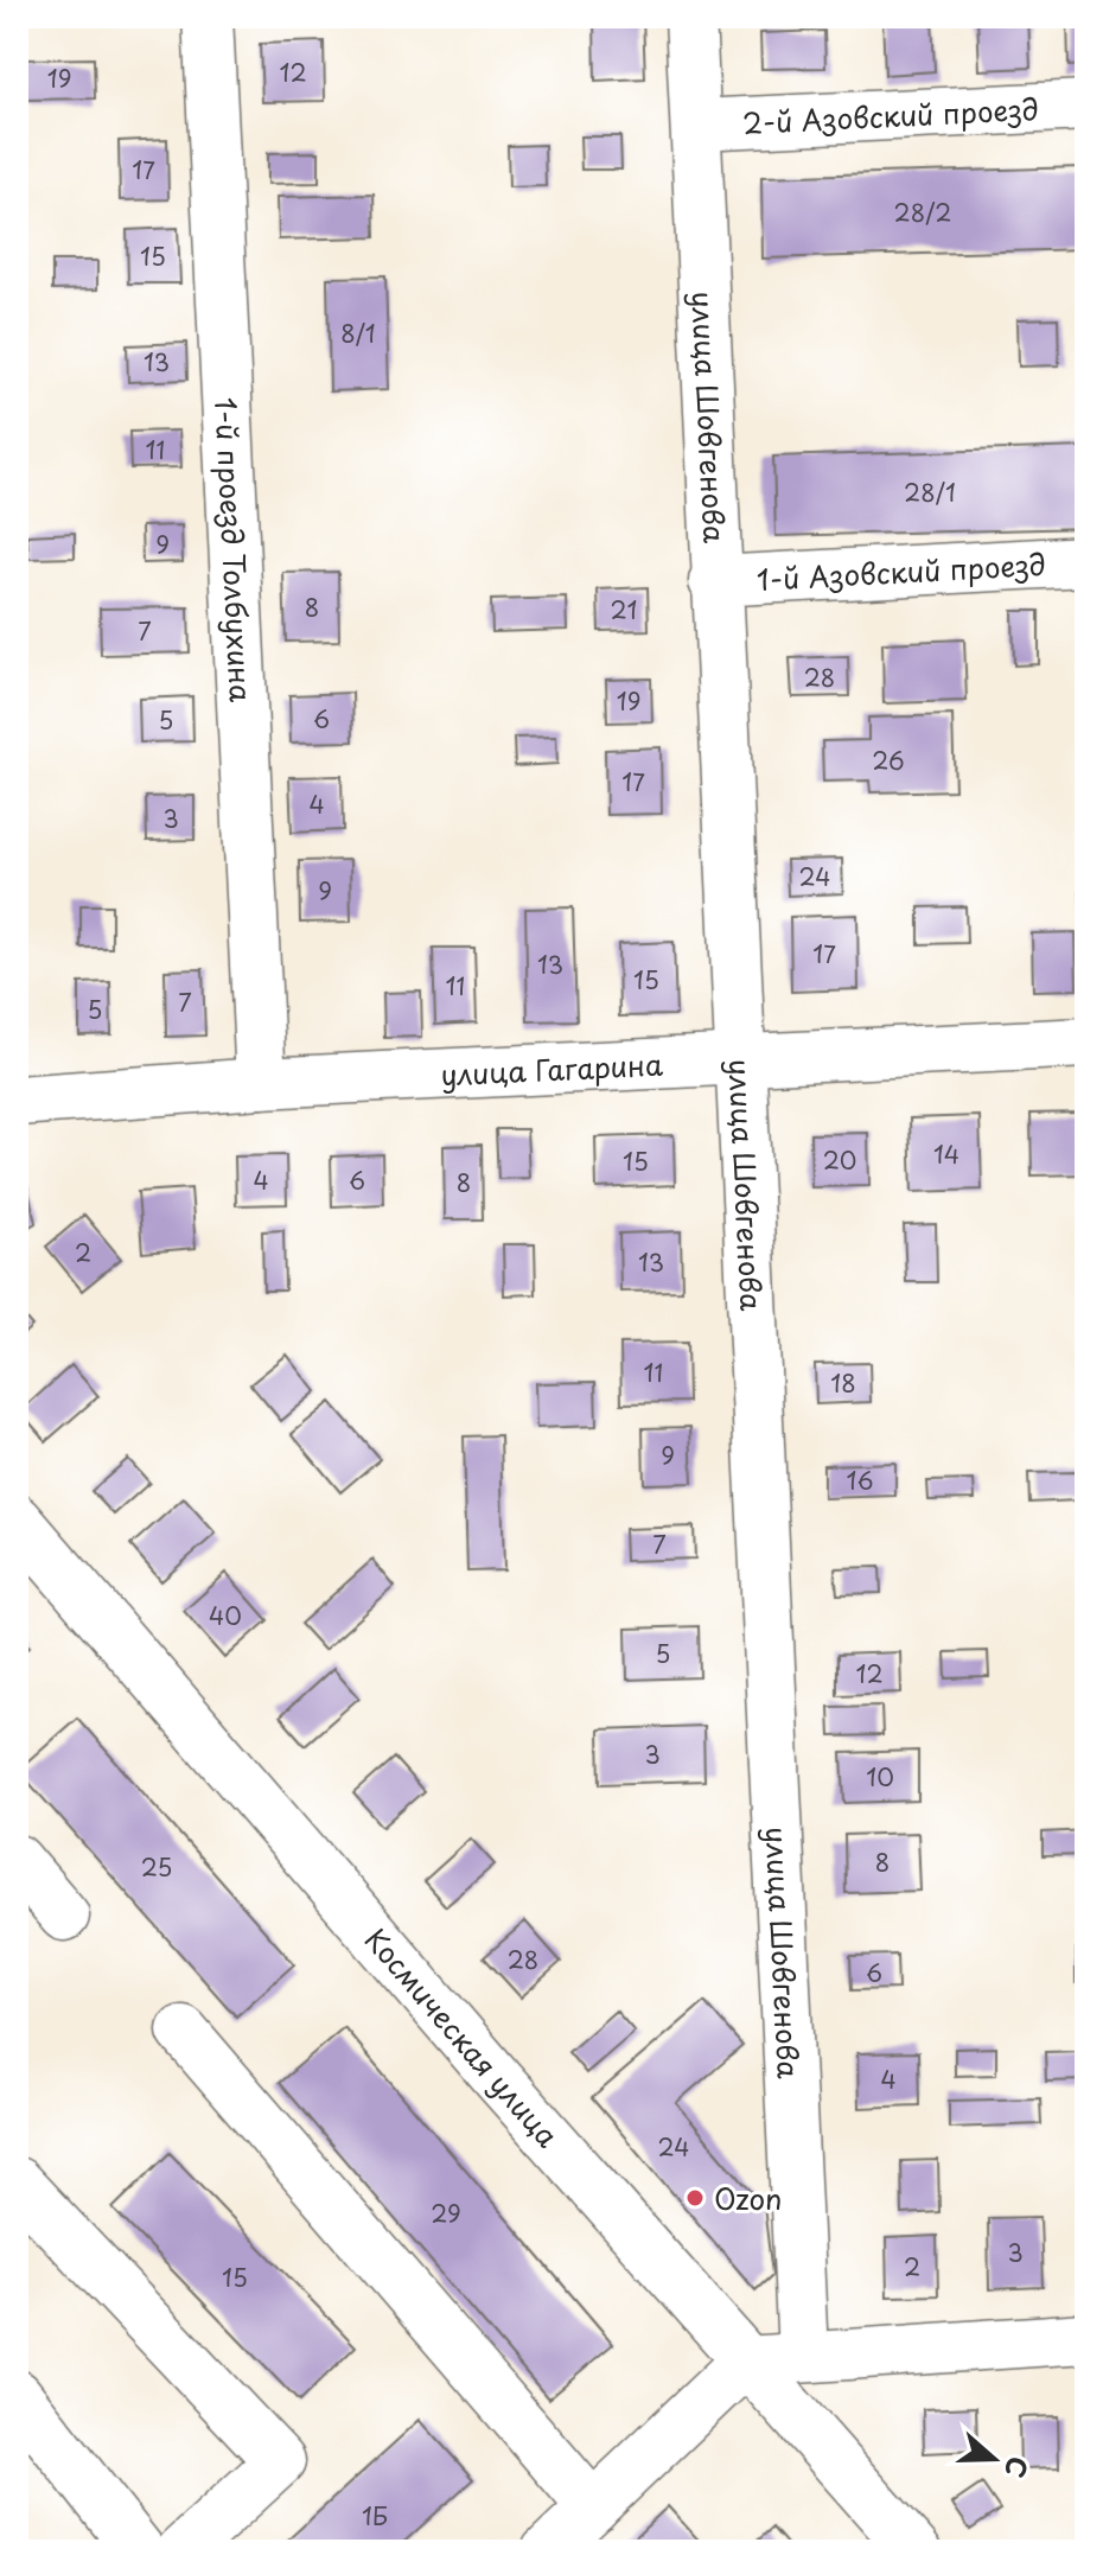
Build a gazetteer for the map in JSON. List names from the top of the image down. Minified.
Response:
{"streets":{"street":["2-й Азовский проезд","улица Шовгенова","1-й проезд Толбухина","1-й Азовский проезд","улица Гагарина","Космическая улица"]},"crossings":[["2-й Азовский проезд","улица Шовгенова"],["улица Шовгенова","1-й Азовский проезд"],["улица Шовгенова","улица Гагарина"],["1-й проезд Толбухина","улица Гагарина"]],"places":["Ozon"],"house_numbers":["12","19","17","28/2","15","8/1","13","11","28/1","9","8","21","7","28","19","6","5","26","17","4","3","24","9","17","13","15","11","7","5","14","20","15","4","6","8","2","13","11","18","9","16","7","40","5","12","3","10","8","25","28","6","4","24","29","3","2","15","1Б"],"north":"right"}
